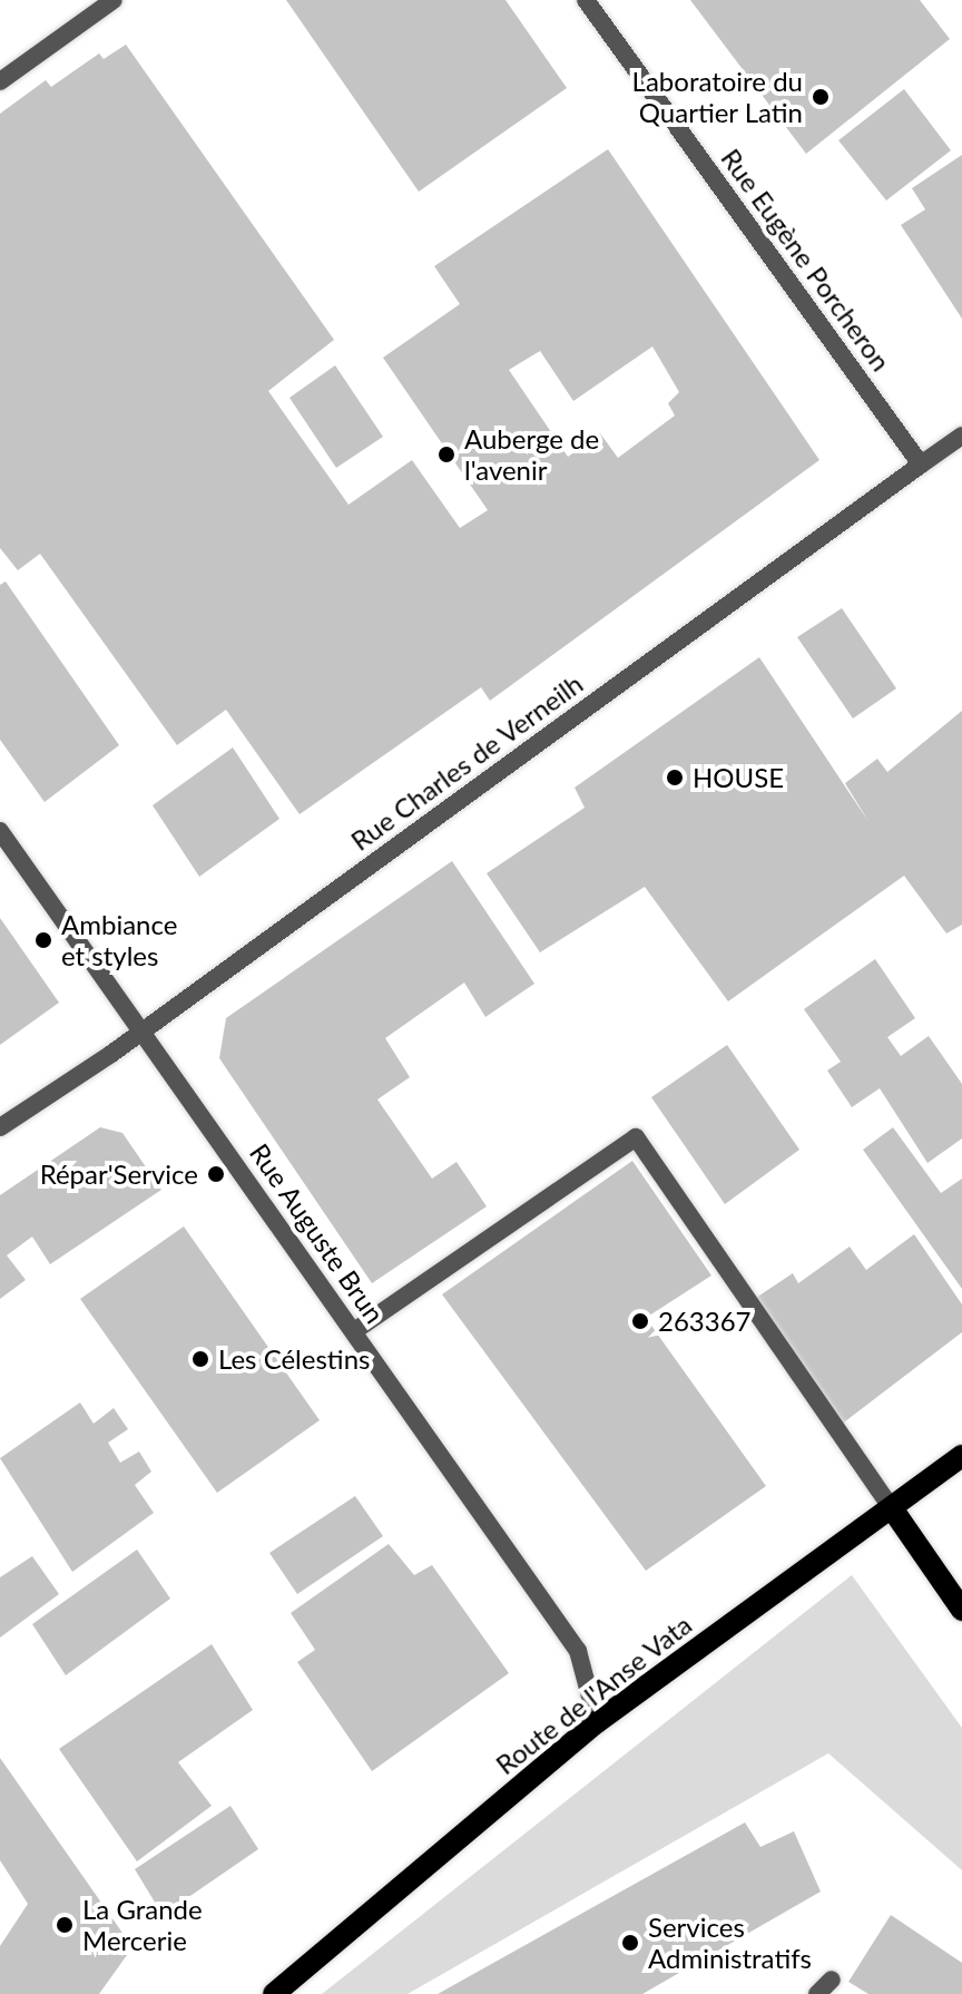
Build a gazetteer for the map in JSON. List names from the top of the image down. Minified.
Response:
{"streets":{"main road":["Route de l'Anse Vata"],"street":["Rue Eugène Porcheron","Rue Charles de Verneilh","Rue Auguste Brun"]},"crossings":[["Rue Eugène Porcheron","Rue Charles de Verneilh"],["Rue Charles de Verneilh","Rue Auguste Brun"],["Rue Auguste Brun","Route de l'Anse Vata"]],"places":["Laboratoire du Quartier Latin","Auberge de l'avenir","HOUSE","Ambiance et styles","Répar'Service","263367","Les Célestins","La Grande Mercerie","Services Administratifs"]}
